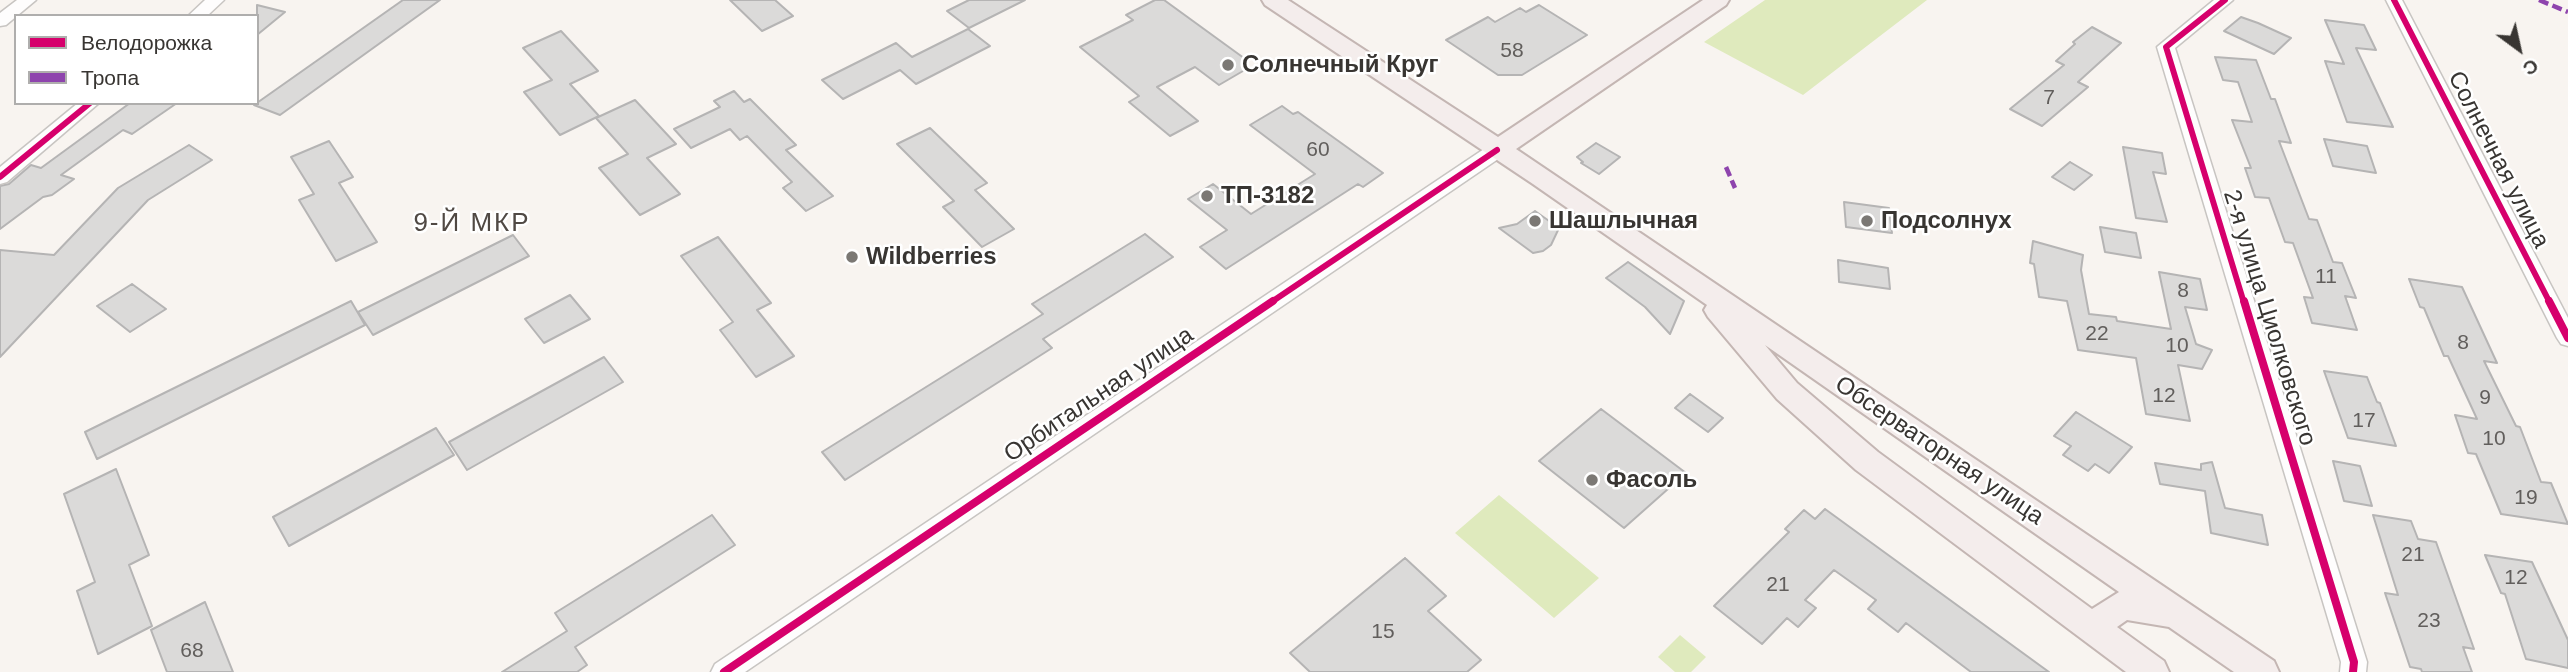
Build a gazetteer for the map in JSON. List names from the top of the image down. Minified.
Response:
{"streets":{"main road":["Орбитальная улица","Обсерваторная улица"],"street":["Солнечная улица","2-я улица Циолковского"]},"crossings":[["Орбитальная улица","Обсерваторная улица"]],"districts":["9-Й МКР"],"places":["Солнечный Круг","ТП-3182","Шашлычная","Подсолнух","Wildberries","Фасоль"],"house_numbers":["58","7","60","11","8","22","8","10","12","9","17","10","19","21","12","21","23","15","68"],"legend":["Велодорожка","Тропа"],"north":"bottom right"}
